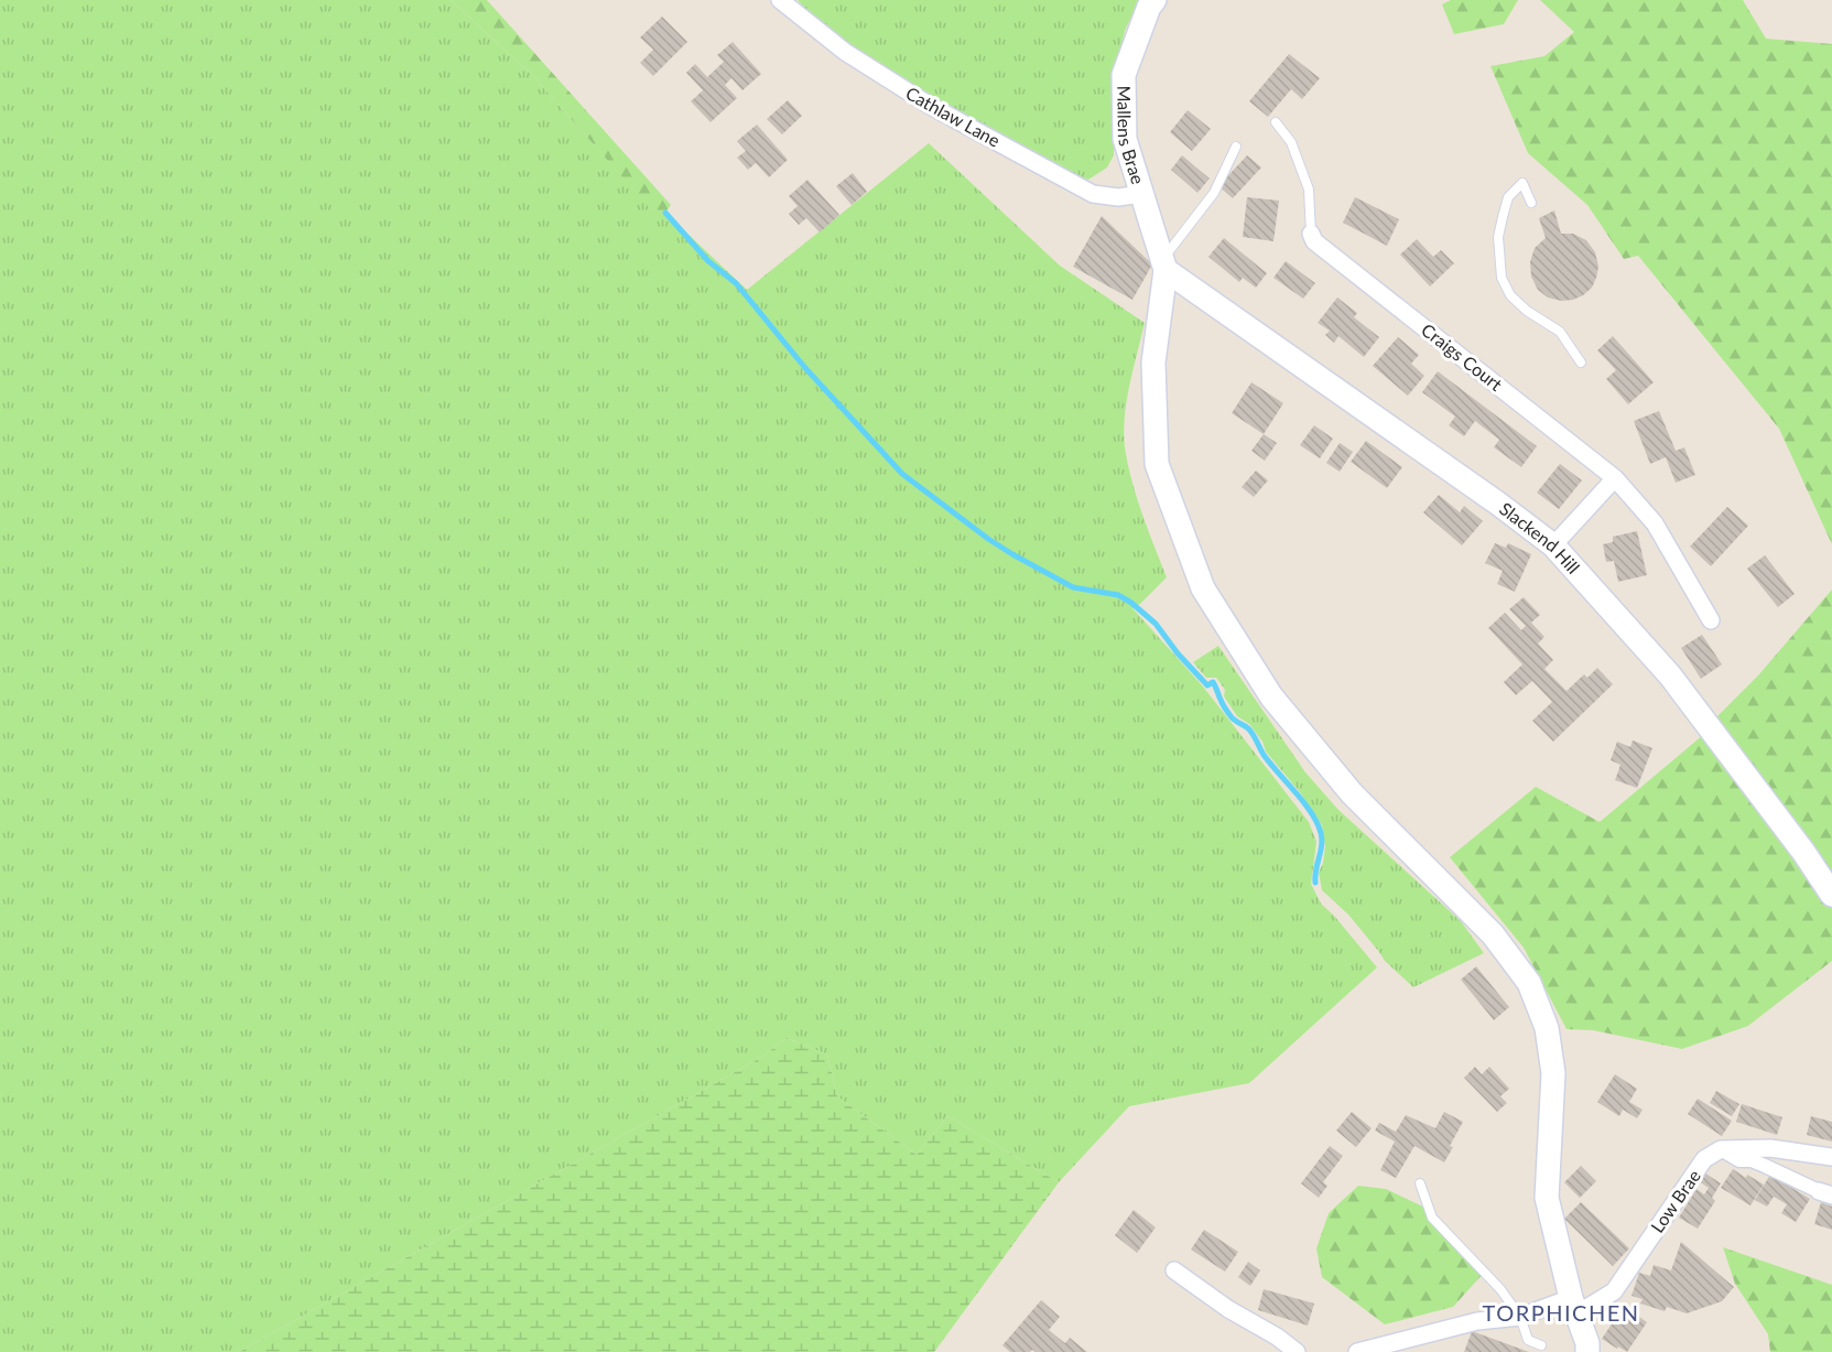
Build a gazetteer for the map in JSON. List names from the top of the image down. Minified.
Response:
{"streets":{"main road":["Mallens Brae","Slackend Hill"],"street":["Cathlaw Lane","Craigs Court","Low Brae"]},"crossings":[["Cathlaw Lane","Mallens Brae"],["Mallens Brae","Slackend Hill"]],"districts":["TORPHICHEN"]}
